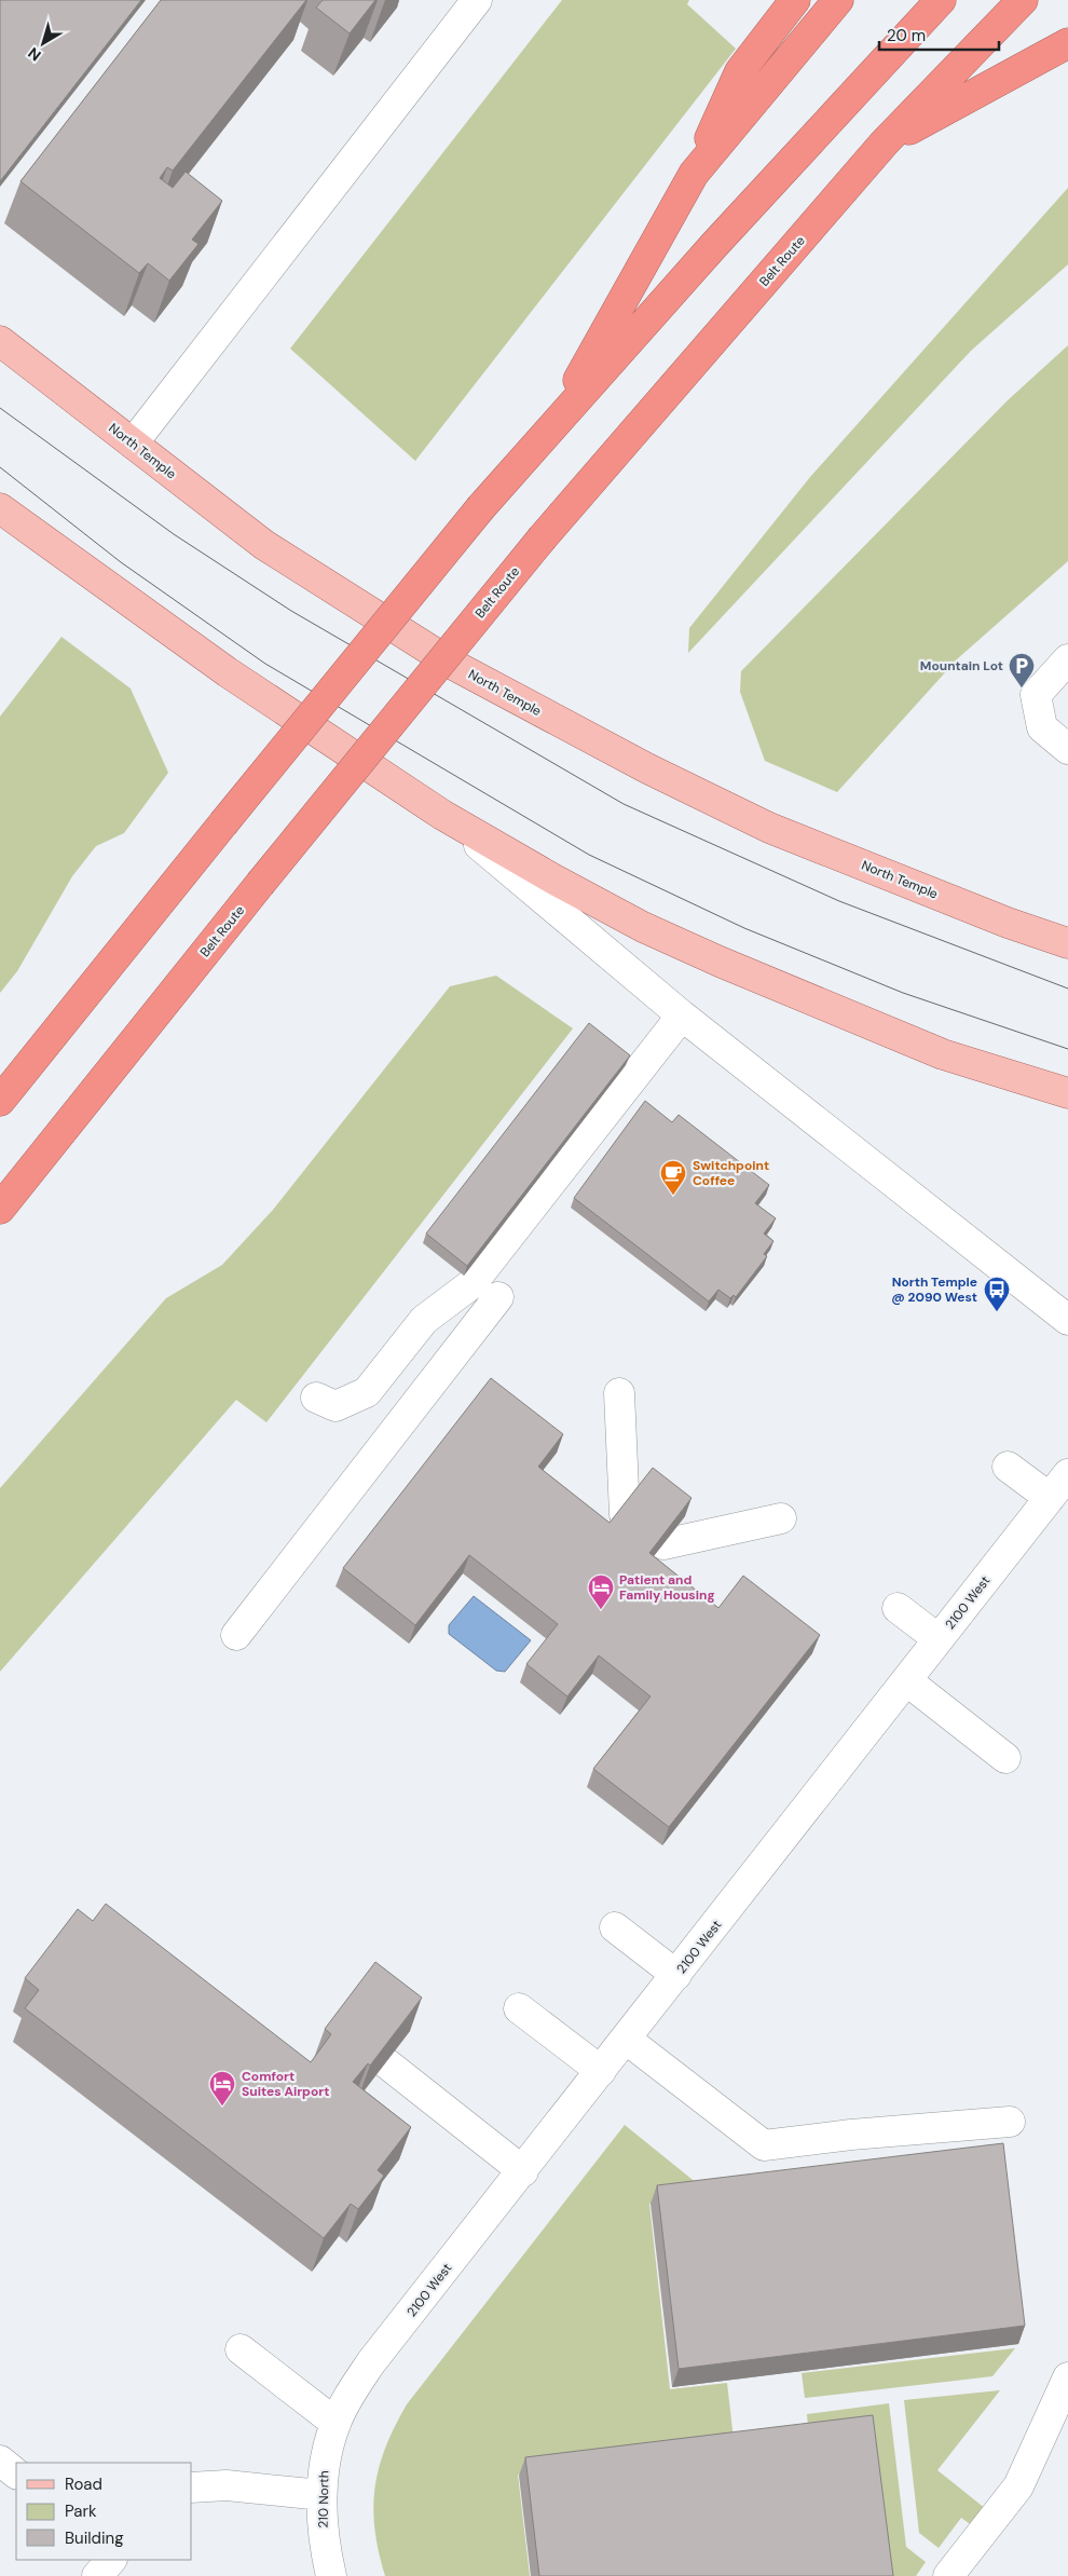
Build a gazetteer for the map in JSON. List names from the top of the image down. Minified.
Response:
{"streets":{"highway":["Belt Route"],"main road":["North Temple"],"street":["2100 West","210 North"]},"crossings":[["2100 West","210 North"]],"places":{"parking":["Mountain Lot"],"cafe":["Switchpoint Coffee"],"bus stop":["North Temple @ 2090 West"],"hotel":["Patient and Family Housing","Comfort Suites Airport"]},"legend":["Road","Park","Building"],"scale_bar":"20 m","north":"bottom left"}
